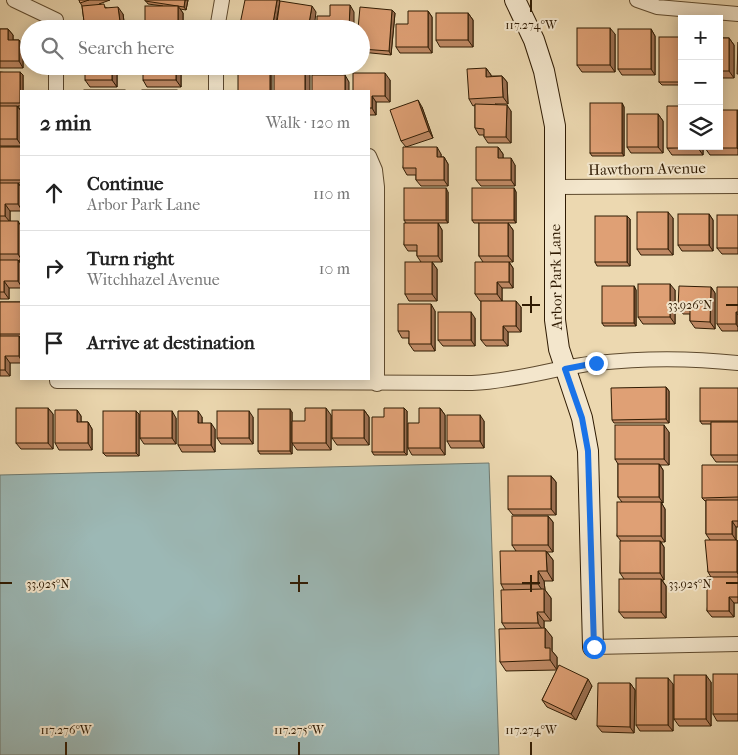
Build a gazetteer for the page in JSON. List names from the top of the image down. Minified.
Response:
{"streets":{"street":["Hawthorn Avenue","Arbor Park Lane"]},"crossings":[["Hawthorn Avenue","Arbor Park Lane"]],"page":{"map_buttons":["+","−"],"search":"Search here","heading":["2 min","Walk · 120 m"],"list":[["Continue","Arbor Park Lane","110 m"],["Turn right","Witchhazel Avenue","10 m"],"Arrive at destination"]},"coordinates":["117.274°W","33.926°N","33.925°N","117.276°W","117.275°W"]}
